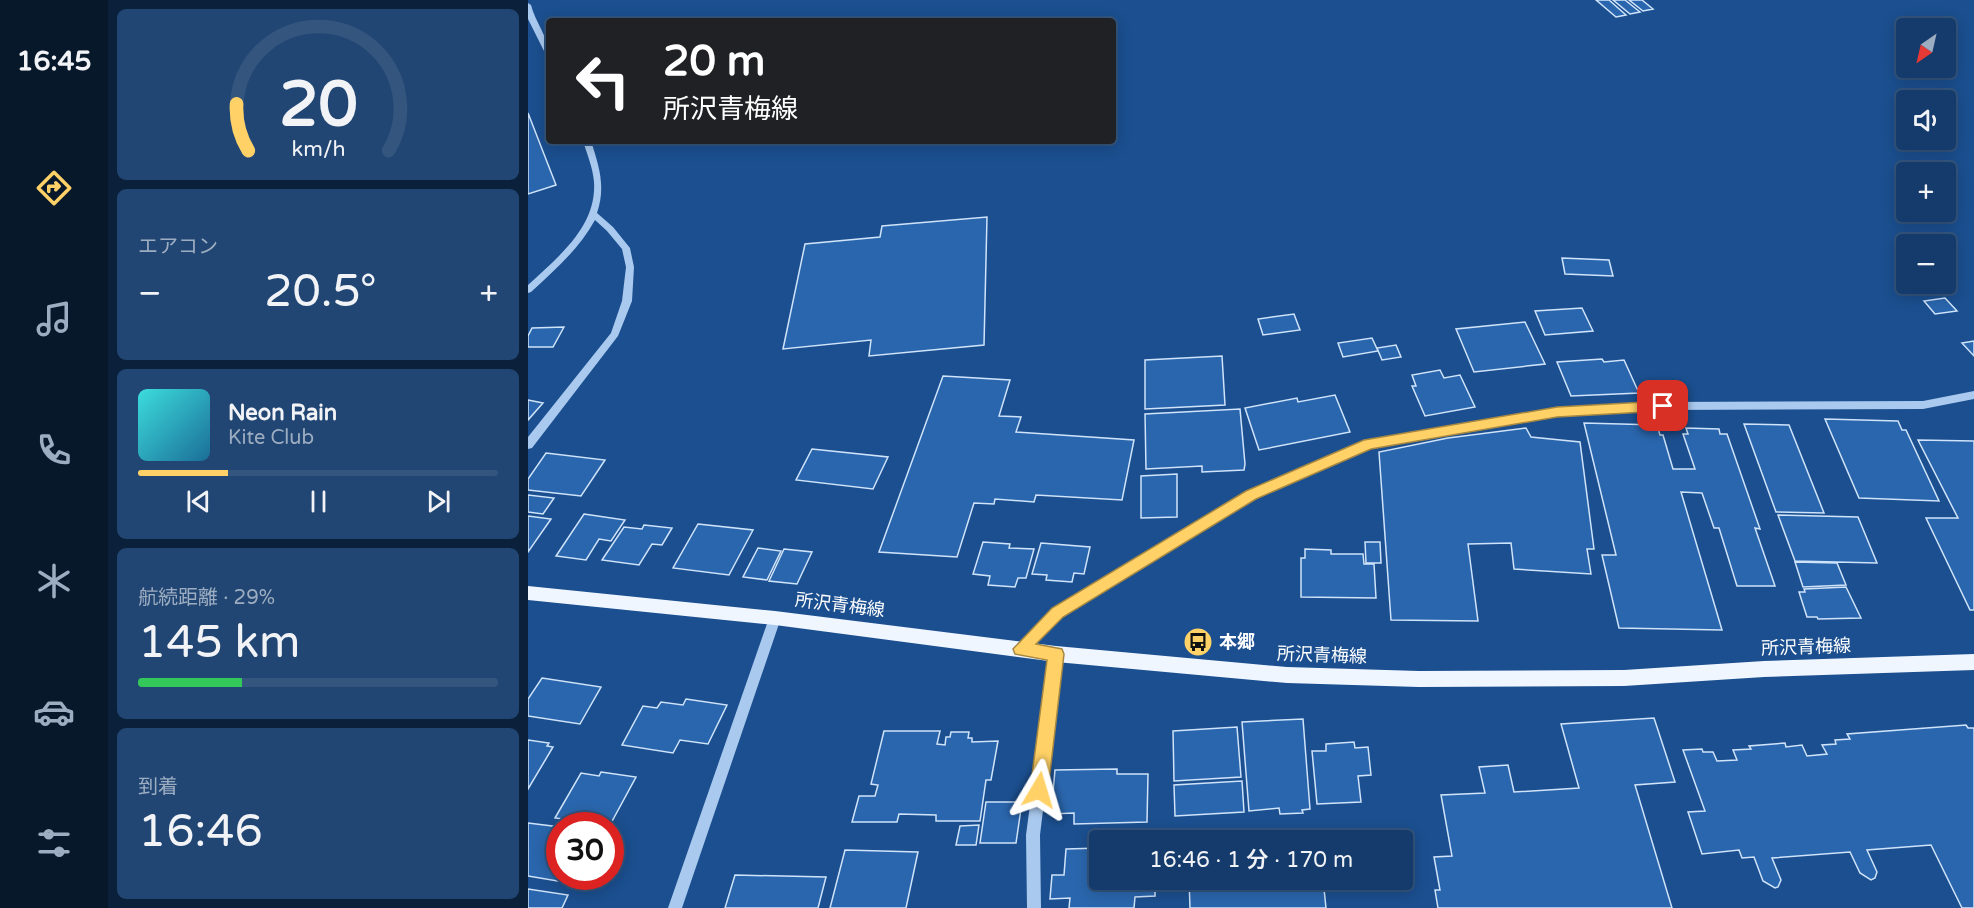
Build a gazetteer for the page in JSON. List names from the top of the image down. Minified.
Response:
{"streets":{"main road":["所沢青梅線"]},"places":{"bus stop":["本郷"]},"north":"bottom left","page":{"tabs":"16:45","map_buttons":["+","−"],"turn":["20 m","所沢青梅線"],"tile":["エアコン",["航続距離 · 29%","145 km"],["到着","16:46"]],"heat":["−","20.5°","+"],"song":["Neon Rain","Kite Club"],"limit":"30","trip":"16:46 · 1 分 · 170 m","gauge":["20","km/h"]}}
